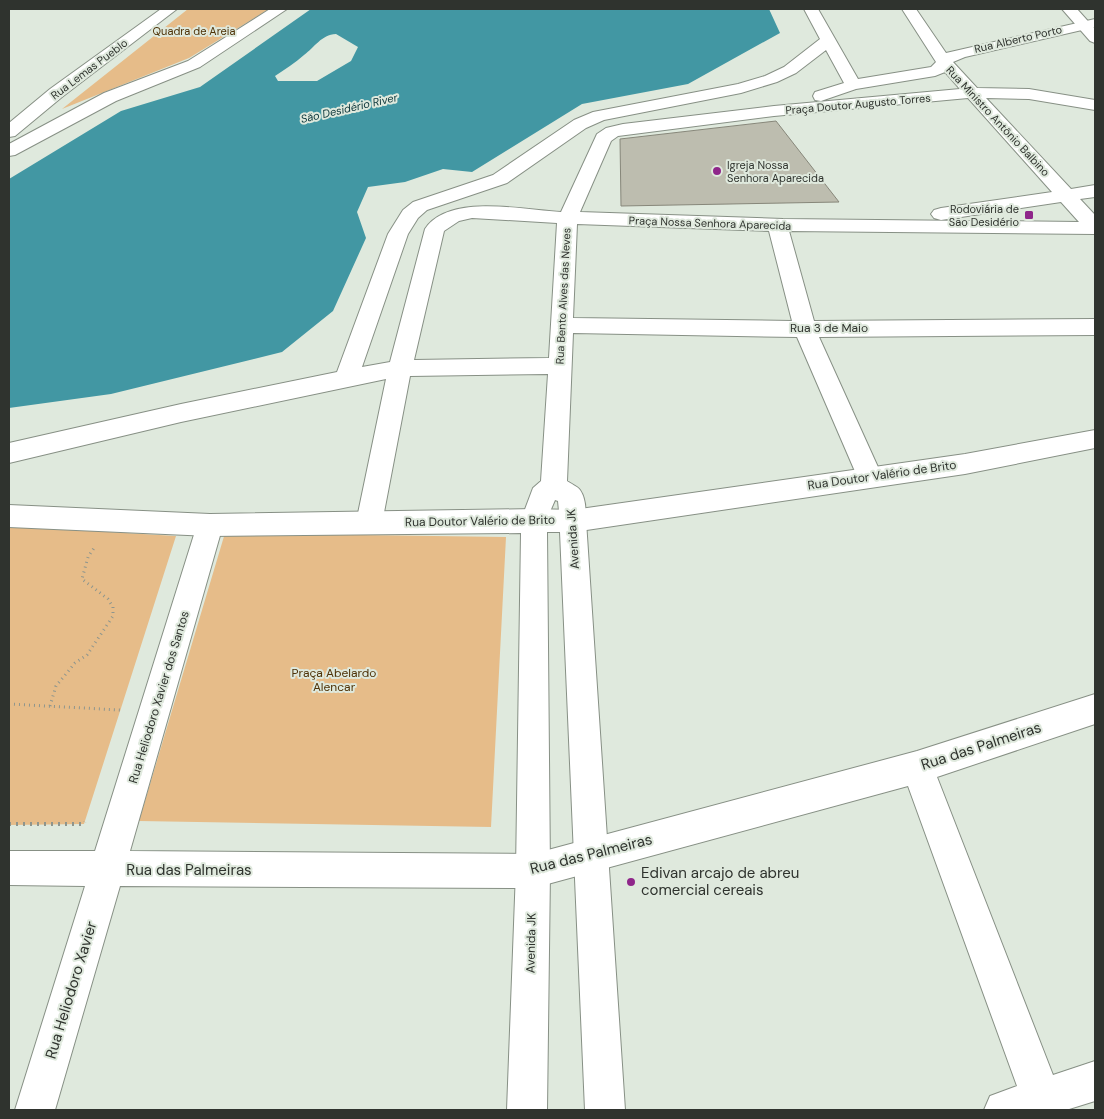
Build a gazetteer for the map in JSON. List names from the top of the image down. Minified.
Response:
{"streets":{"street":["Rua Alberto Porto","Rua Lemas Pueblo","Praça Doutor Augusto Torres","Rua Ministro Antônio Balbino","Praça Nossa Senhora Aparecida","Rua Bento Alves das Neves","Rua 3 de Maio","Rua Doutor Valério de Brito","Avenida JK","Rua Heliodoro Xavier dos Santos","Rua das Palmeiras","Rua Heliodoro Xavier"]},"crossings":[["Rua Alberto Porto","Praça Doutor Augusto Torres"],["Rua Alberto Porto","Rua Ministro Antônio Balbino"],["Praça Doutor Augusto Torres","Rua Ministro Antônio Balbino"],["Praça Doutor Augusto Torres","Rua Bento Alves das Neves"],["Rua Ministro Antônio Balbino","Praça Nossa Senhora Aparecida"],["Praça Nossa Senhora Aparecida","Rua Bento Alves das Neves"],["Rua Bento Alves das Neves","Rua 3 de Maio"],["Rua Bento Alves das Neves","Avenida JK"],["Rua Doutor Valério de Brito","Avenida JK"],["Rua Doutor Valério de Brito","Rua Heliodoro Xavier dos Santos"],["Avenida JK","Rua das Palmeiras"],["Rua Heliodoro Xavier dos Santos","Rua das Palmeiras"],["Rua Heliodoro Xavier dos Santos","Rua Heliodoro Xavier"],["Rua das Palmeiras","Rua Heliodoro Xavier"]],"water":["São Desidério River"],"parks":["Quadra de Areia","Praça Abelardo Alencar"],"places":{"other":["Igreja Nossa Senhora Aparecida","Edivan arcajo de abreu comercial cereais"],"transit":["Rodoviária de São Desidério"]}}
